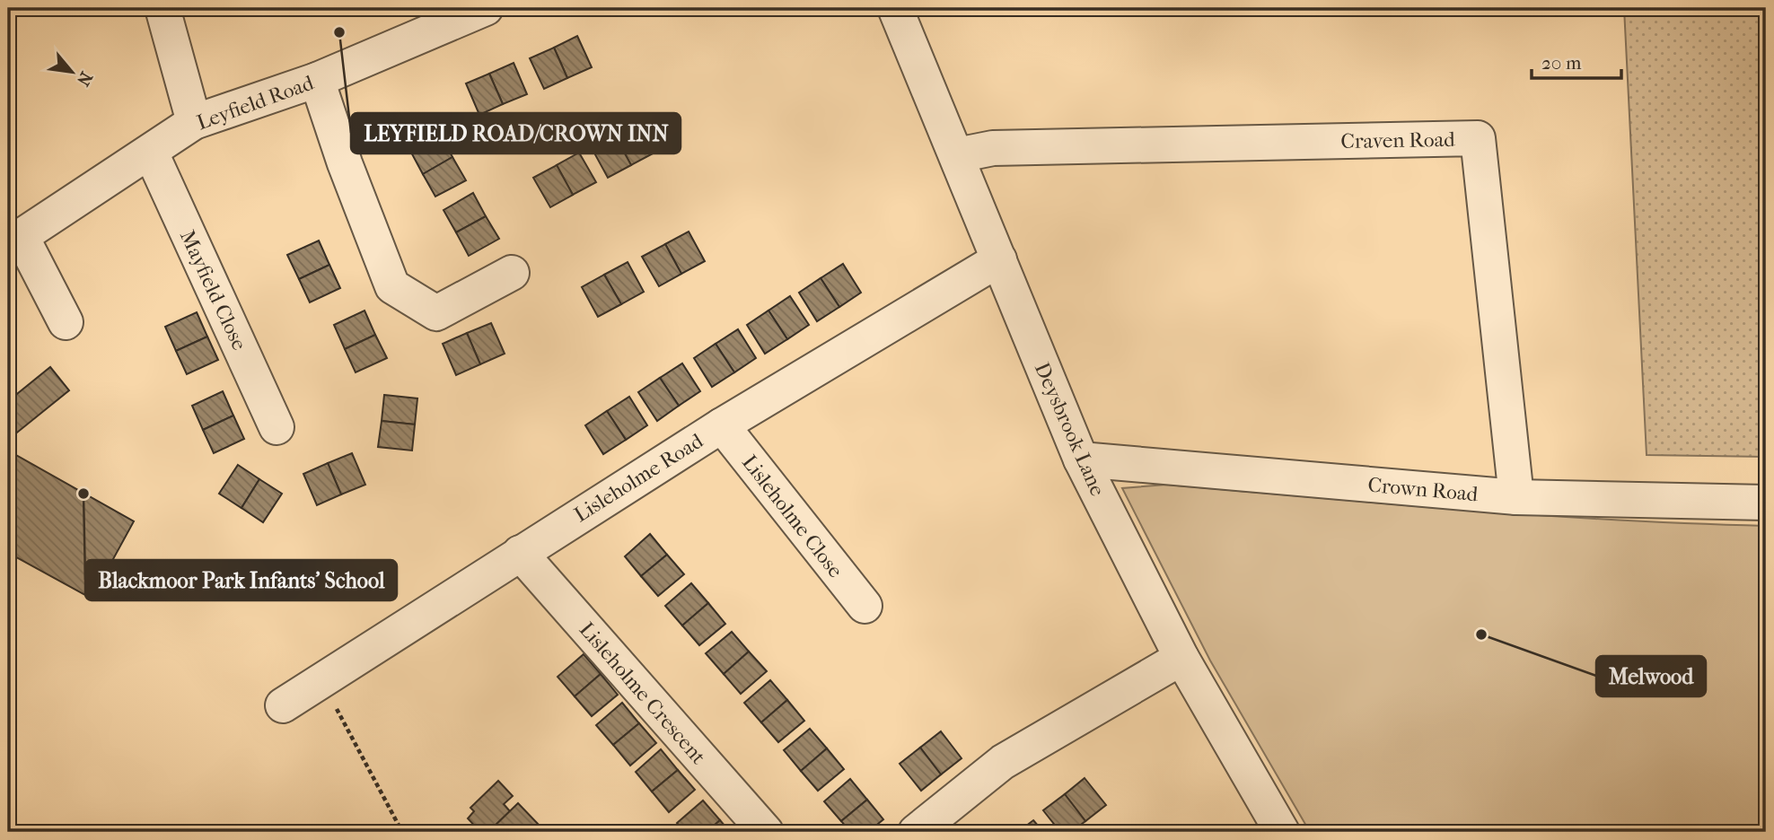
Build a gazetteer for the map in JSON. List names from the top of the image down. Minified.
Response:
{"streets":{"street":["Leyfield Road","Craven Road","Mayfield Close","Deysbrook Lane","Lisleholme Road","Crown Road","Lisleholme Close","Lisleholme Crescent"]},"crossings":[["Leyfield Road","Mayfield Close"],["Craven Road","Deysbrook Lane"],["Craven Road","Crown Road"],["Deysbrook Lane","Lisleholme Road"],["Deysbrook Lane","Crown Road"],["Lisleholme Road","Lisleholme Close"],["Lisleholme Road","Lisleholme Crescent"]],"places":["LEYFIELD ROAD/CROWN INN","Blackmoor Park Infants' School","Melwood"],"scale_bar":"20 m","north":"bottom right"}
